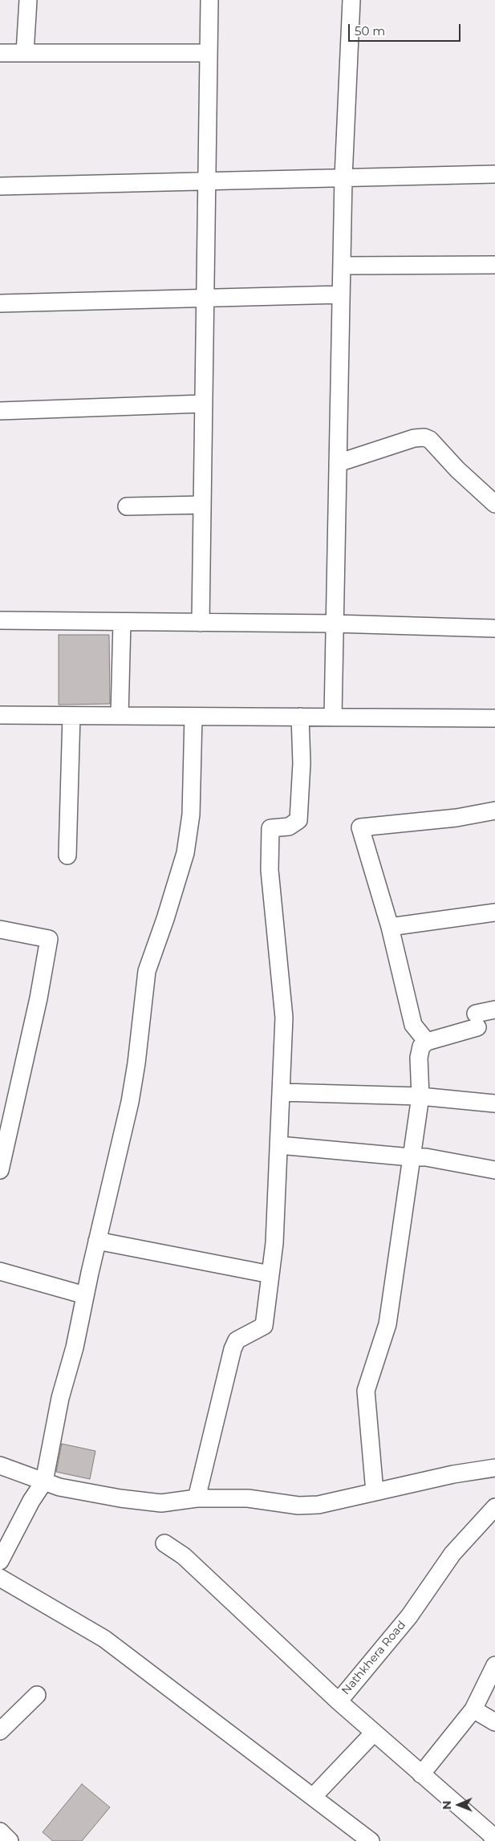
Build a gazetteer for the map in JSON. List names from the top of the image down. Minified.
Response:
{"streets":{"street":["Nathkhera Road"]},"scale_bar":"50 m","north":"left"}
